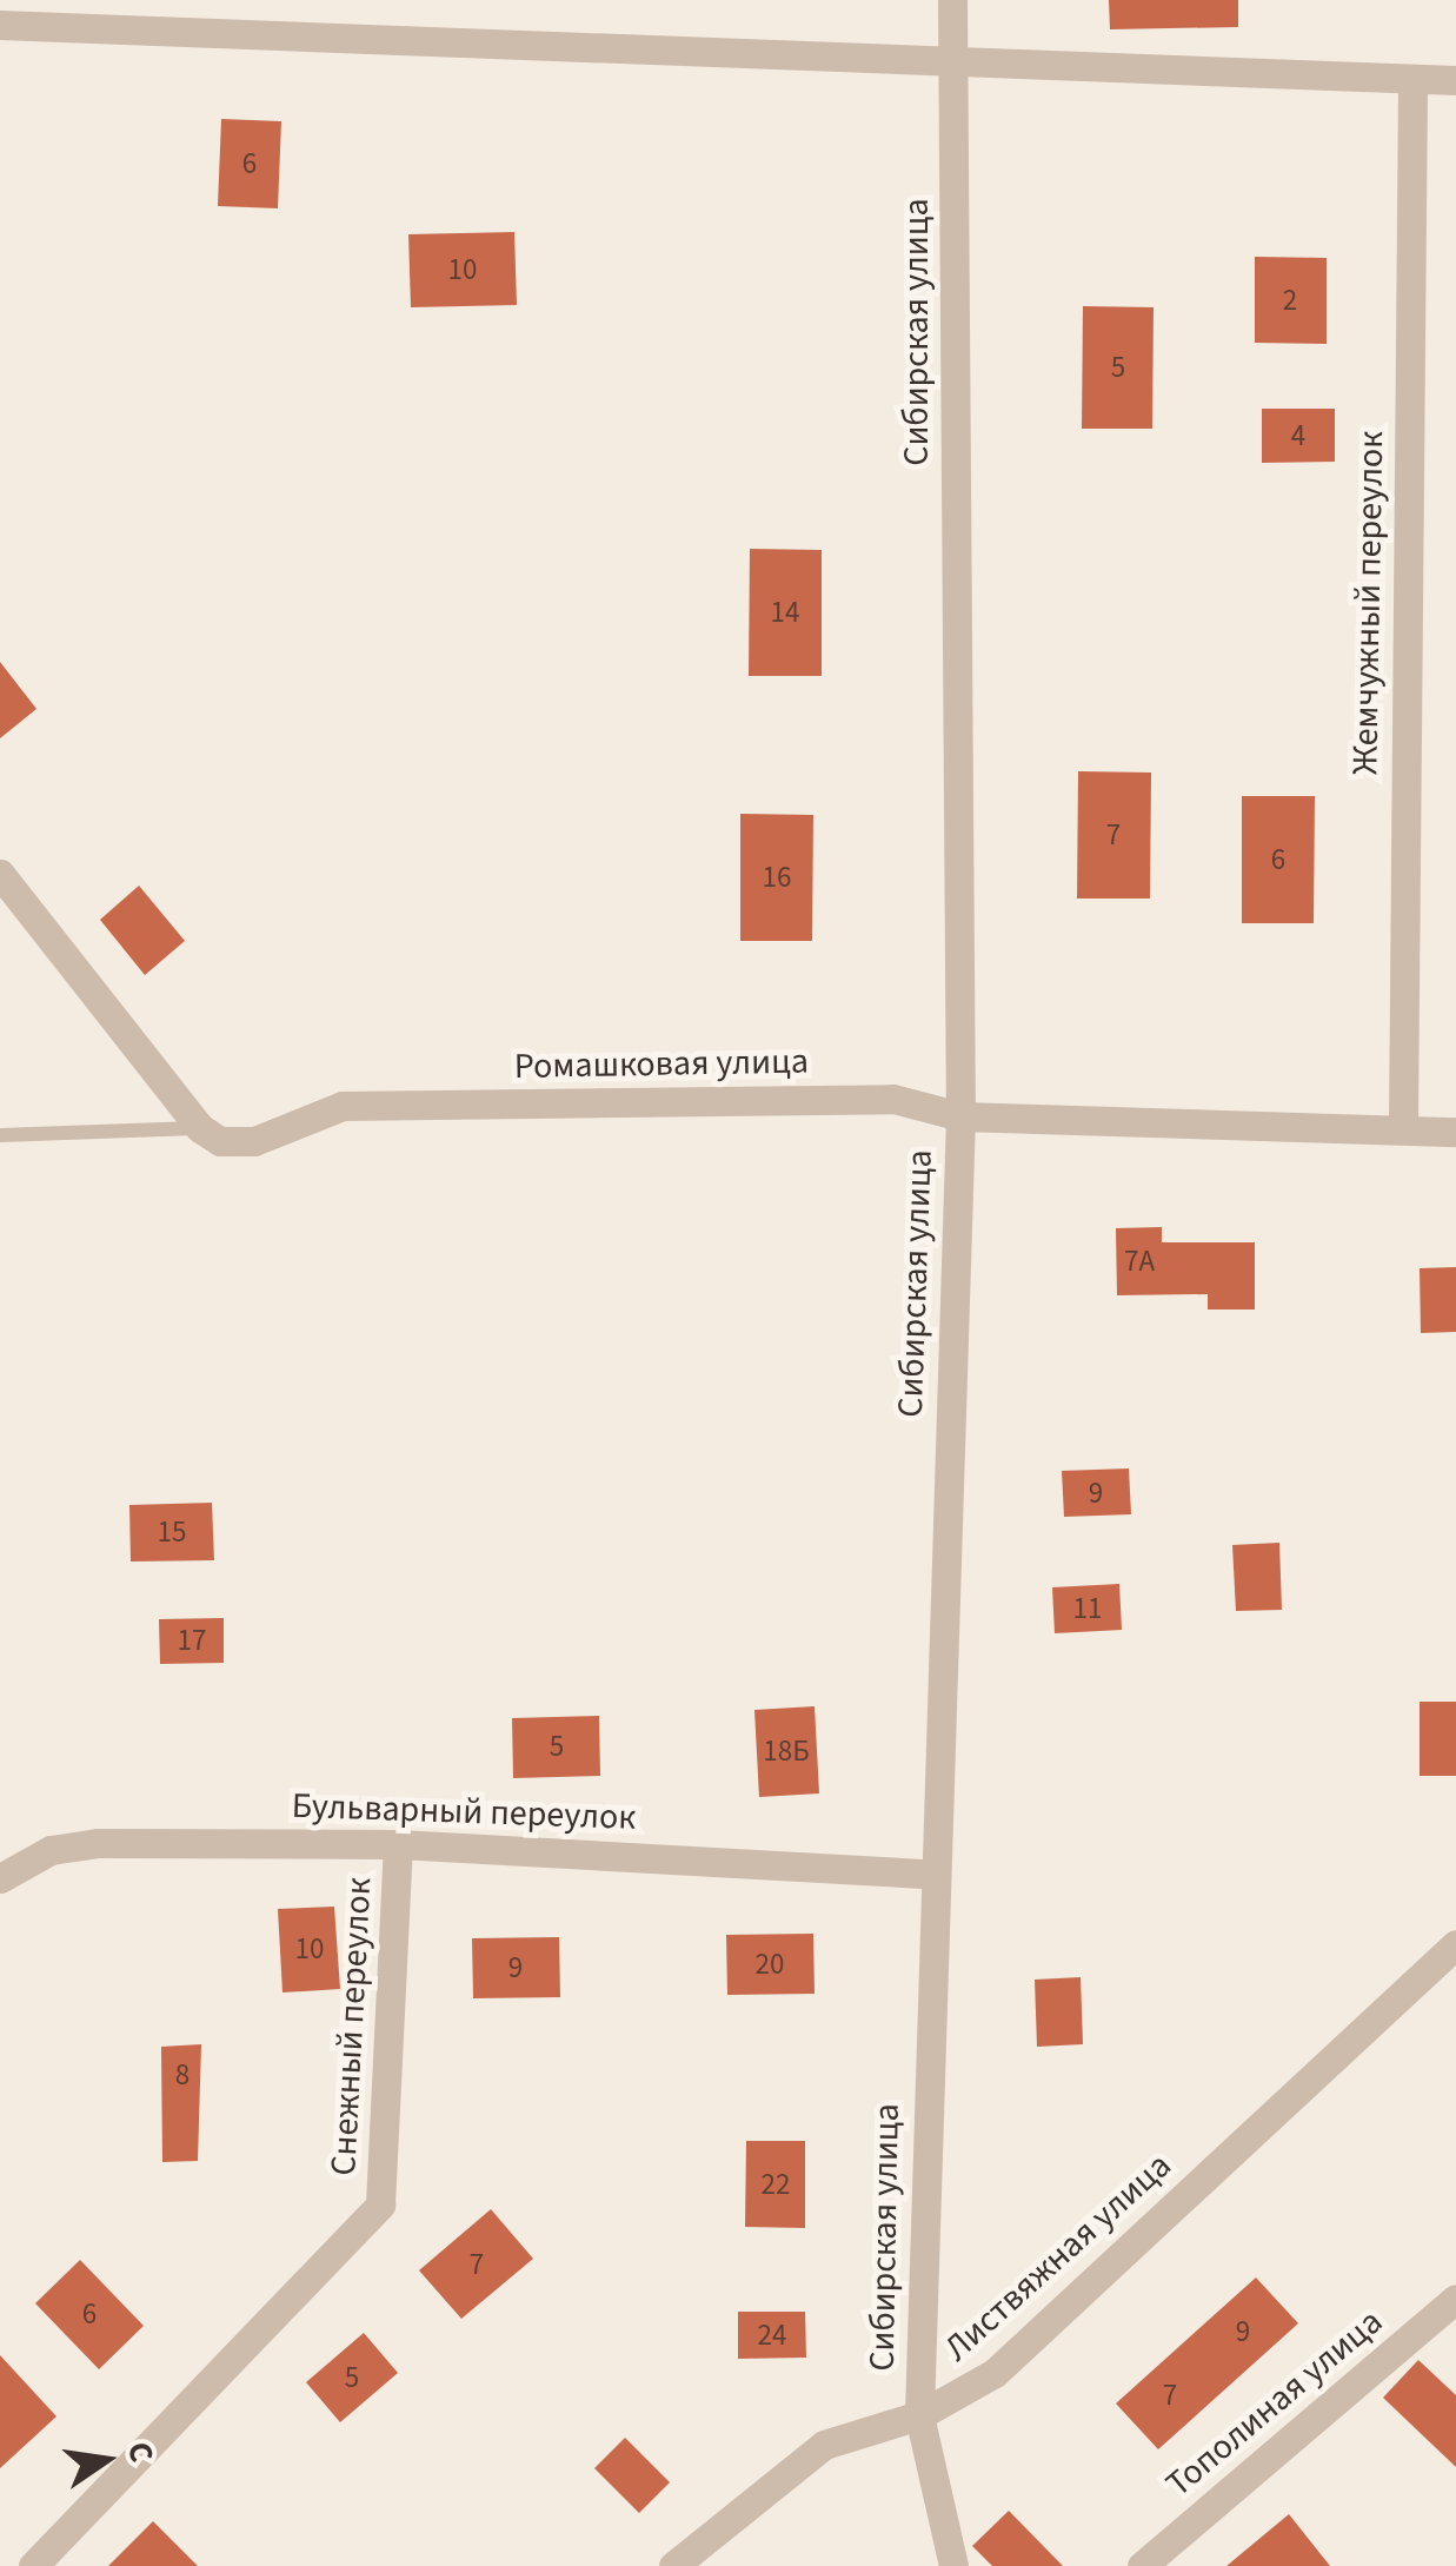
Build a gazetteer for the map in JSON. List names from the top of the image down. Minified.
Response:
{"streets":{"street":["Сибирская улица","Жемчужный переулок","Ромашковая улица","Бульварный переулок","Снежный переулок","Листвяжная улица","Тополиная улица"]},"crossings":[["Сибирская улица","Ромашковая улица"],["Сибирская улица","Бульварный переулок"],["Сибирская улица","Листвяжная улица"],["Жемчужный переулок","Ромашковая улица"],["Бульварный переулок","Снежный переулок"]],"house_numbers":["6","10","2","5","4","14","7","6","16","7А","9","15","11","17","5","18Б","10","20","9","8","22","7","6","9","24","5","7"],"north":"right"}
